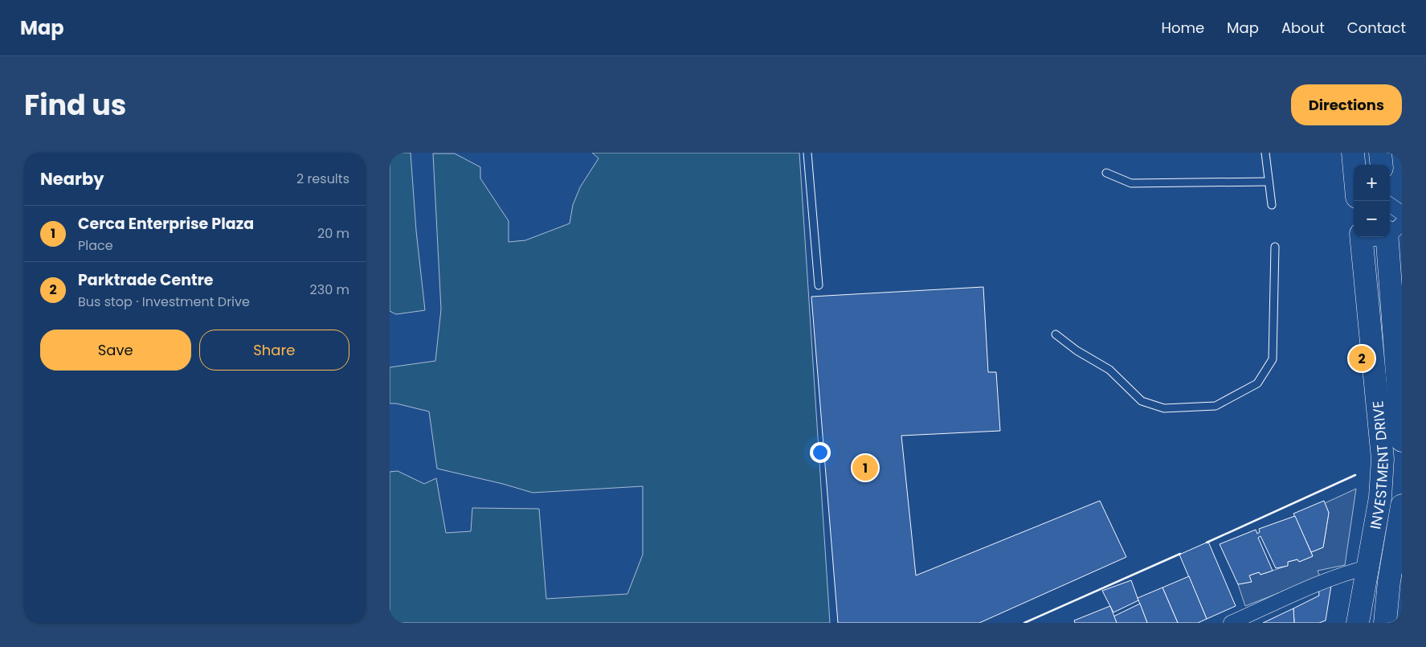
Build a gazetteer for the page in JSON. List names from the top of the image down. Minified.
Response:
{"streets":{"main road":["INVESTMENT DRIVE"]},"page":{"header":"Map","nav":["Home","Map","About","Contact"],"title":"Find us","buttons":["Directions",["Save","Share"]],"heading":["Nearby","2 results"],"map_buttons":["+","−"],"list":[{"mark":"1","name":"Cerca Enterprise Plaza","note":"Place","value":"20 m"},{"mark":"2","name":"Parktrade Centre","note":"Bus stop · Investment Drive","value":"230 m"}],"pins":["2","1"]}}
